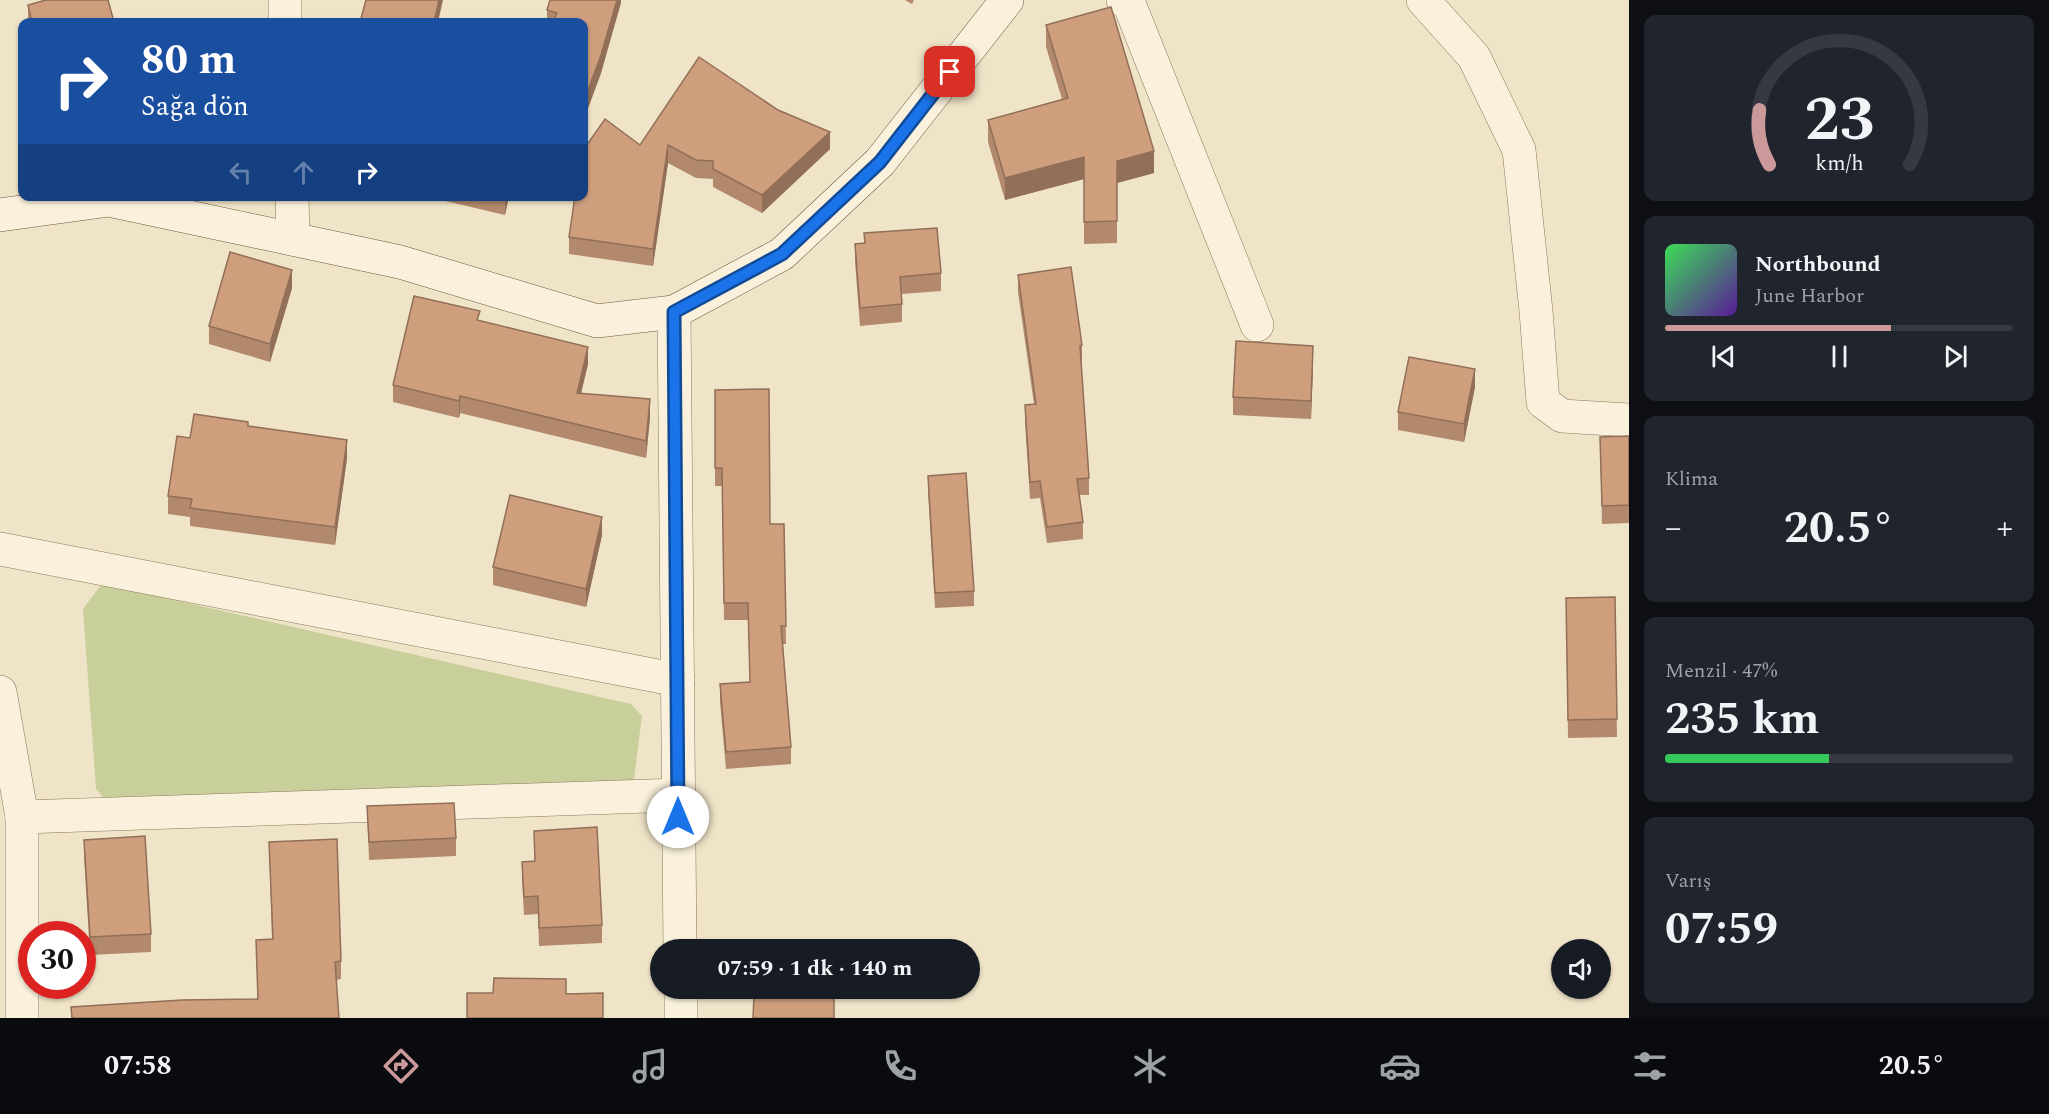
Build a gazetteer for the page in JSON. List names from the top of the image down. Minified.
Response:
{"page":{"turn":["80 m","Sağa dön"],"song":["Northbound","June Harbor"],"tile":["Klima",["Menzil · 47%","235 km"],["Varış","07:59"]],"heat":["−","20.5°","+"],"limit":"30","trip":"07:59 · 1 dk · 140 m","tabs":["07:58","20.5°"],"gauge":["23","km/h"]}}
